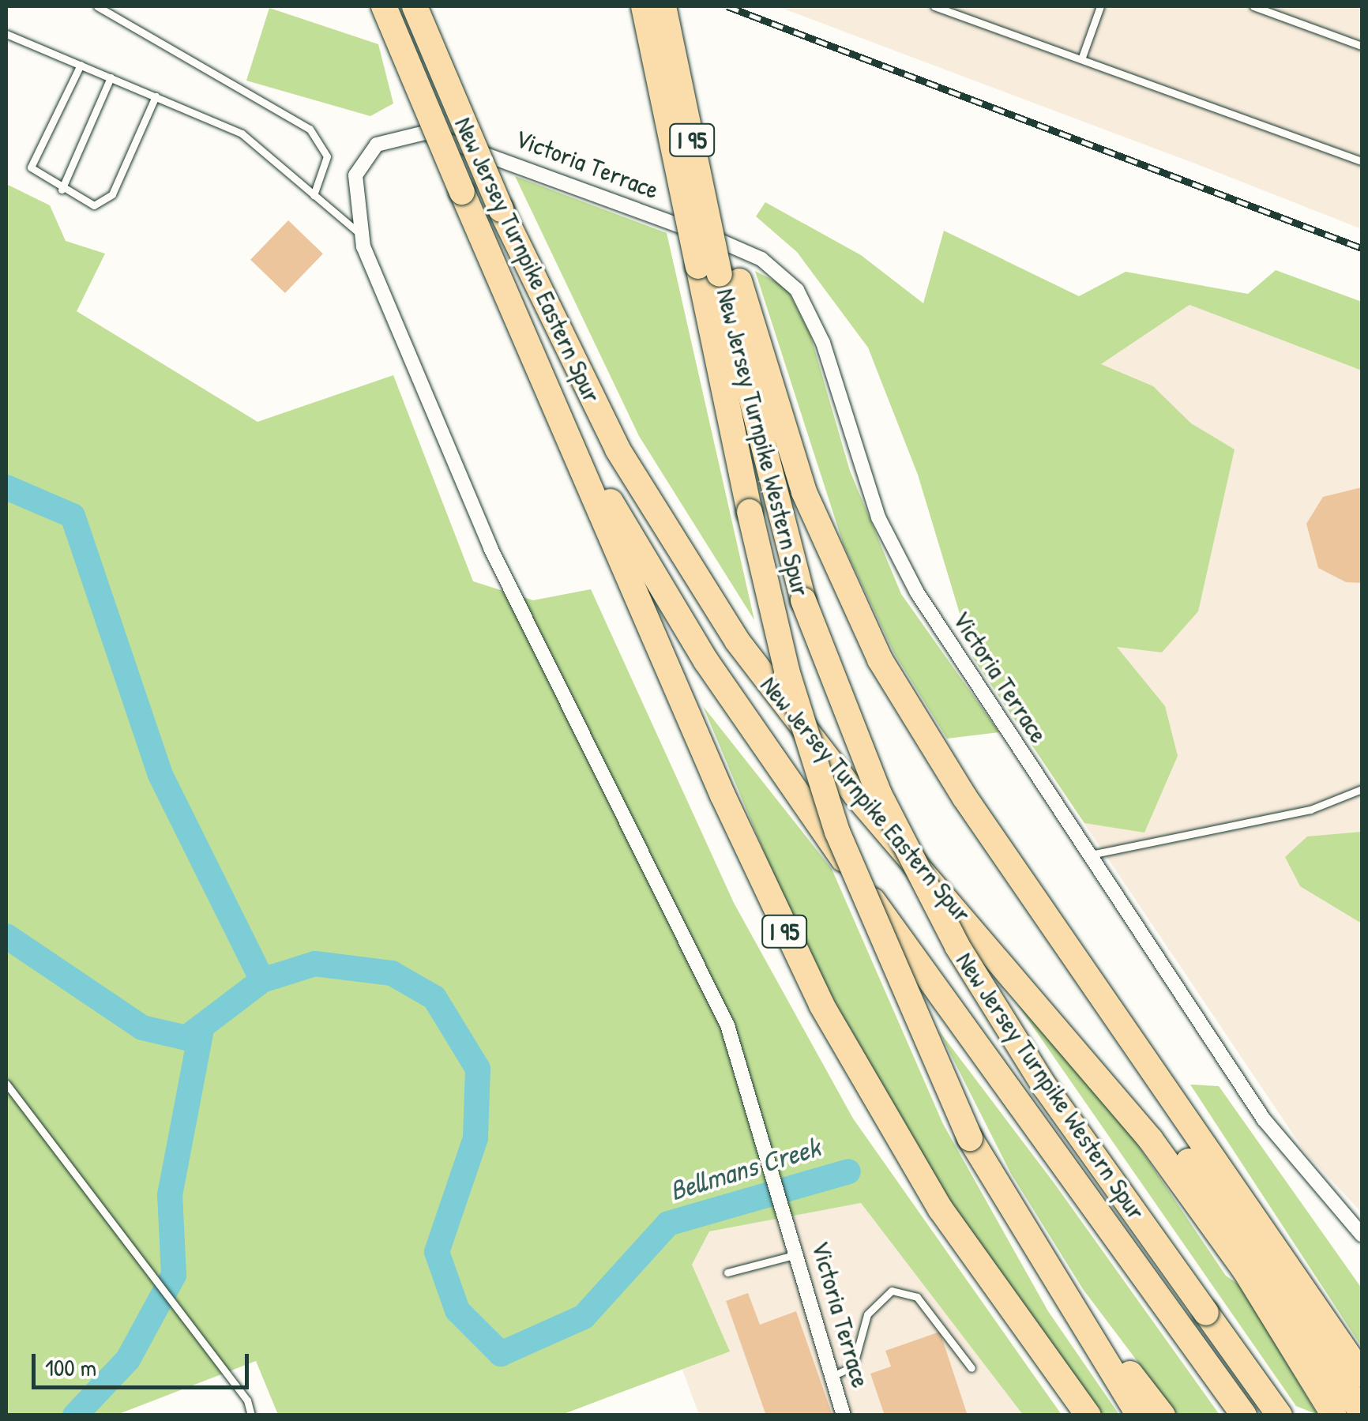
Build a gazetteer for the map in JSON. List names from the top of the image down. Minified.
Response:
{"streets":{"highway":["I 95","New Jersey Turnpike Eastern Spur","New Jersey Turnpike Western Spur"],"street":["Victoria Terrace"]},"water":["Bellmans Creek"],"scale_bar":"100 m"}
